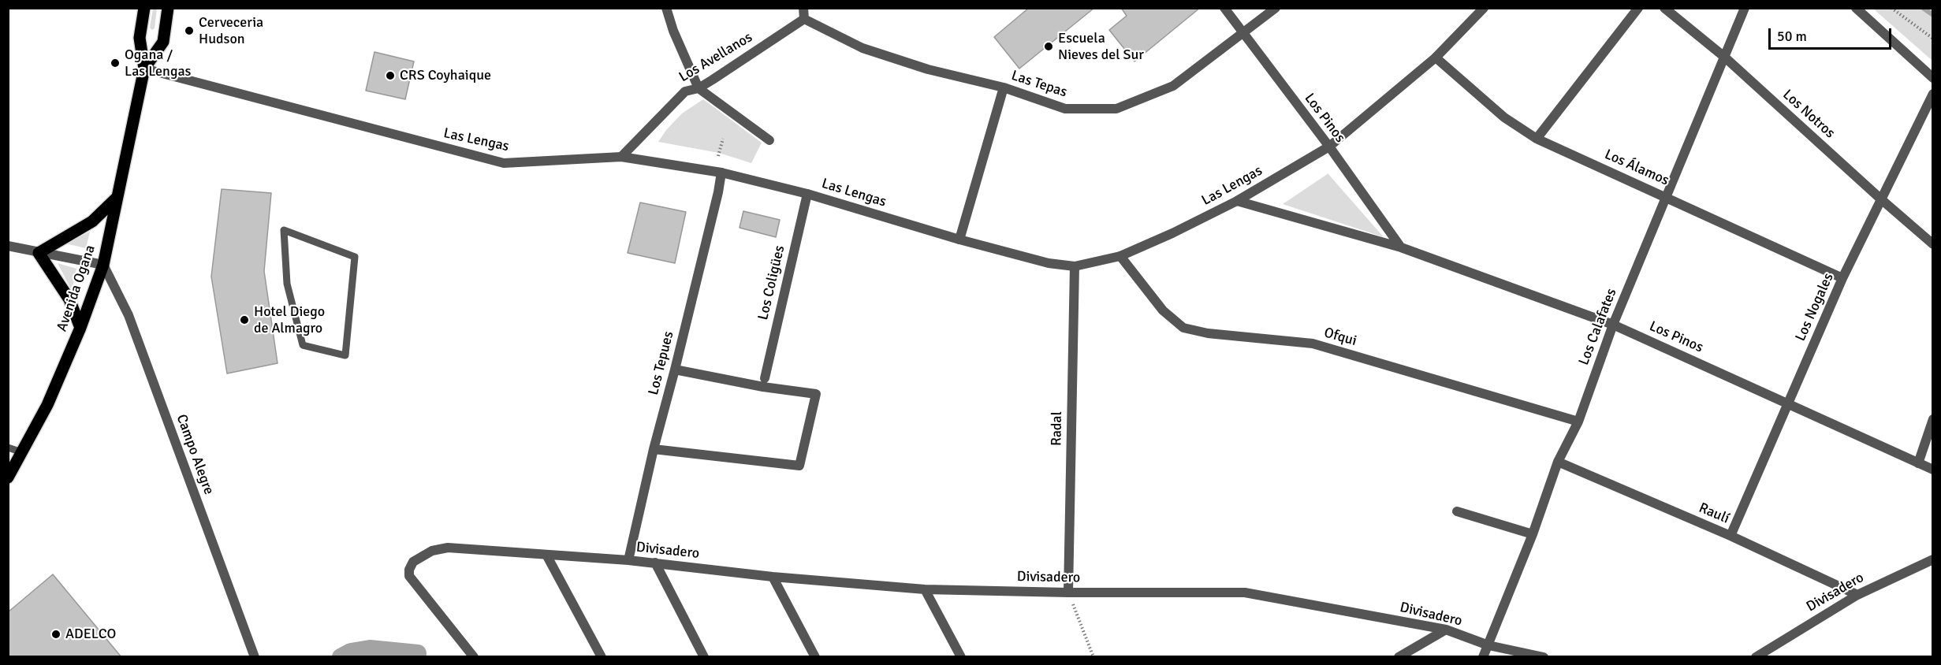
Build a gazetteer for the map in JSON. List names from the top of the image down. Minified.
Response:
{"streets":{"main road":["Avenida Ogana"],"street":["Los Avellanos","Las Tepas","Los Notros","Los Pinos","Las Lengas","Los Álamos","Los Coligües","Los Nogales","Los Calafates","Ofqui","Los Tepues","Radal","Campo Alegre","Raulí","Divisadero"]},"crossings":[["Los Avellanos","Las Tepas"],["Los Avellanos","Las Lengas"],["Las Tepas","Los Pinos"],["Los Notros","Los Nogales"],["Los Notros","Los Calafates"],["Los Pinos","Las Lengas"],["Los Pinos","Los Nogales"],["Los Pinos","Los Calafates"],["Las Lengas","Los Álamos"],["Las Lengas","Los Coligües"],["Las Lengas","Avenida Ogana"],["Las Lengas","Ofqui"],["Las Lengas","Los Tepues"],["Las Lengas","Radal"],["Los Álamos","Los Nogales"],["Los Álamos","Los Calafates"],["Avenida Ogana","Campo Alegre"],["Los Nogales","Raulí"],["Los Calafates","Ofqui"],["Los Calafates","Raulí"],["Los Calafates","Divisadero"],["Los Tepues","Divisadero"],["Radal","Divisadero"],["Raulí","Divisadero"]],"places":["Cerveceria Hudson","Escuela Nieves del Sur","Ogana / Las Lengas","CRS Coyhaique","Hotel Diego de Almagro","ADELCO"],"scale_bar":"50 m"}
